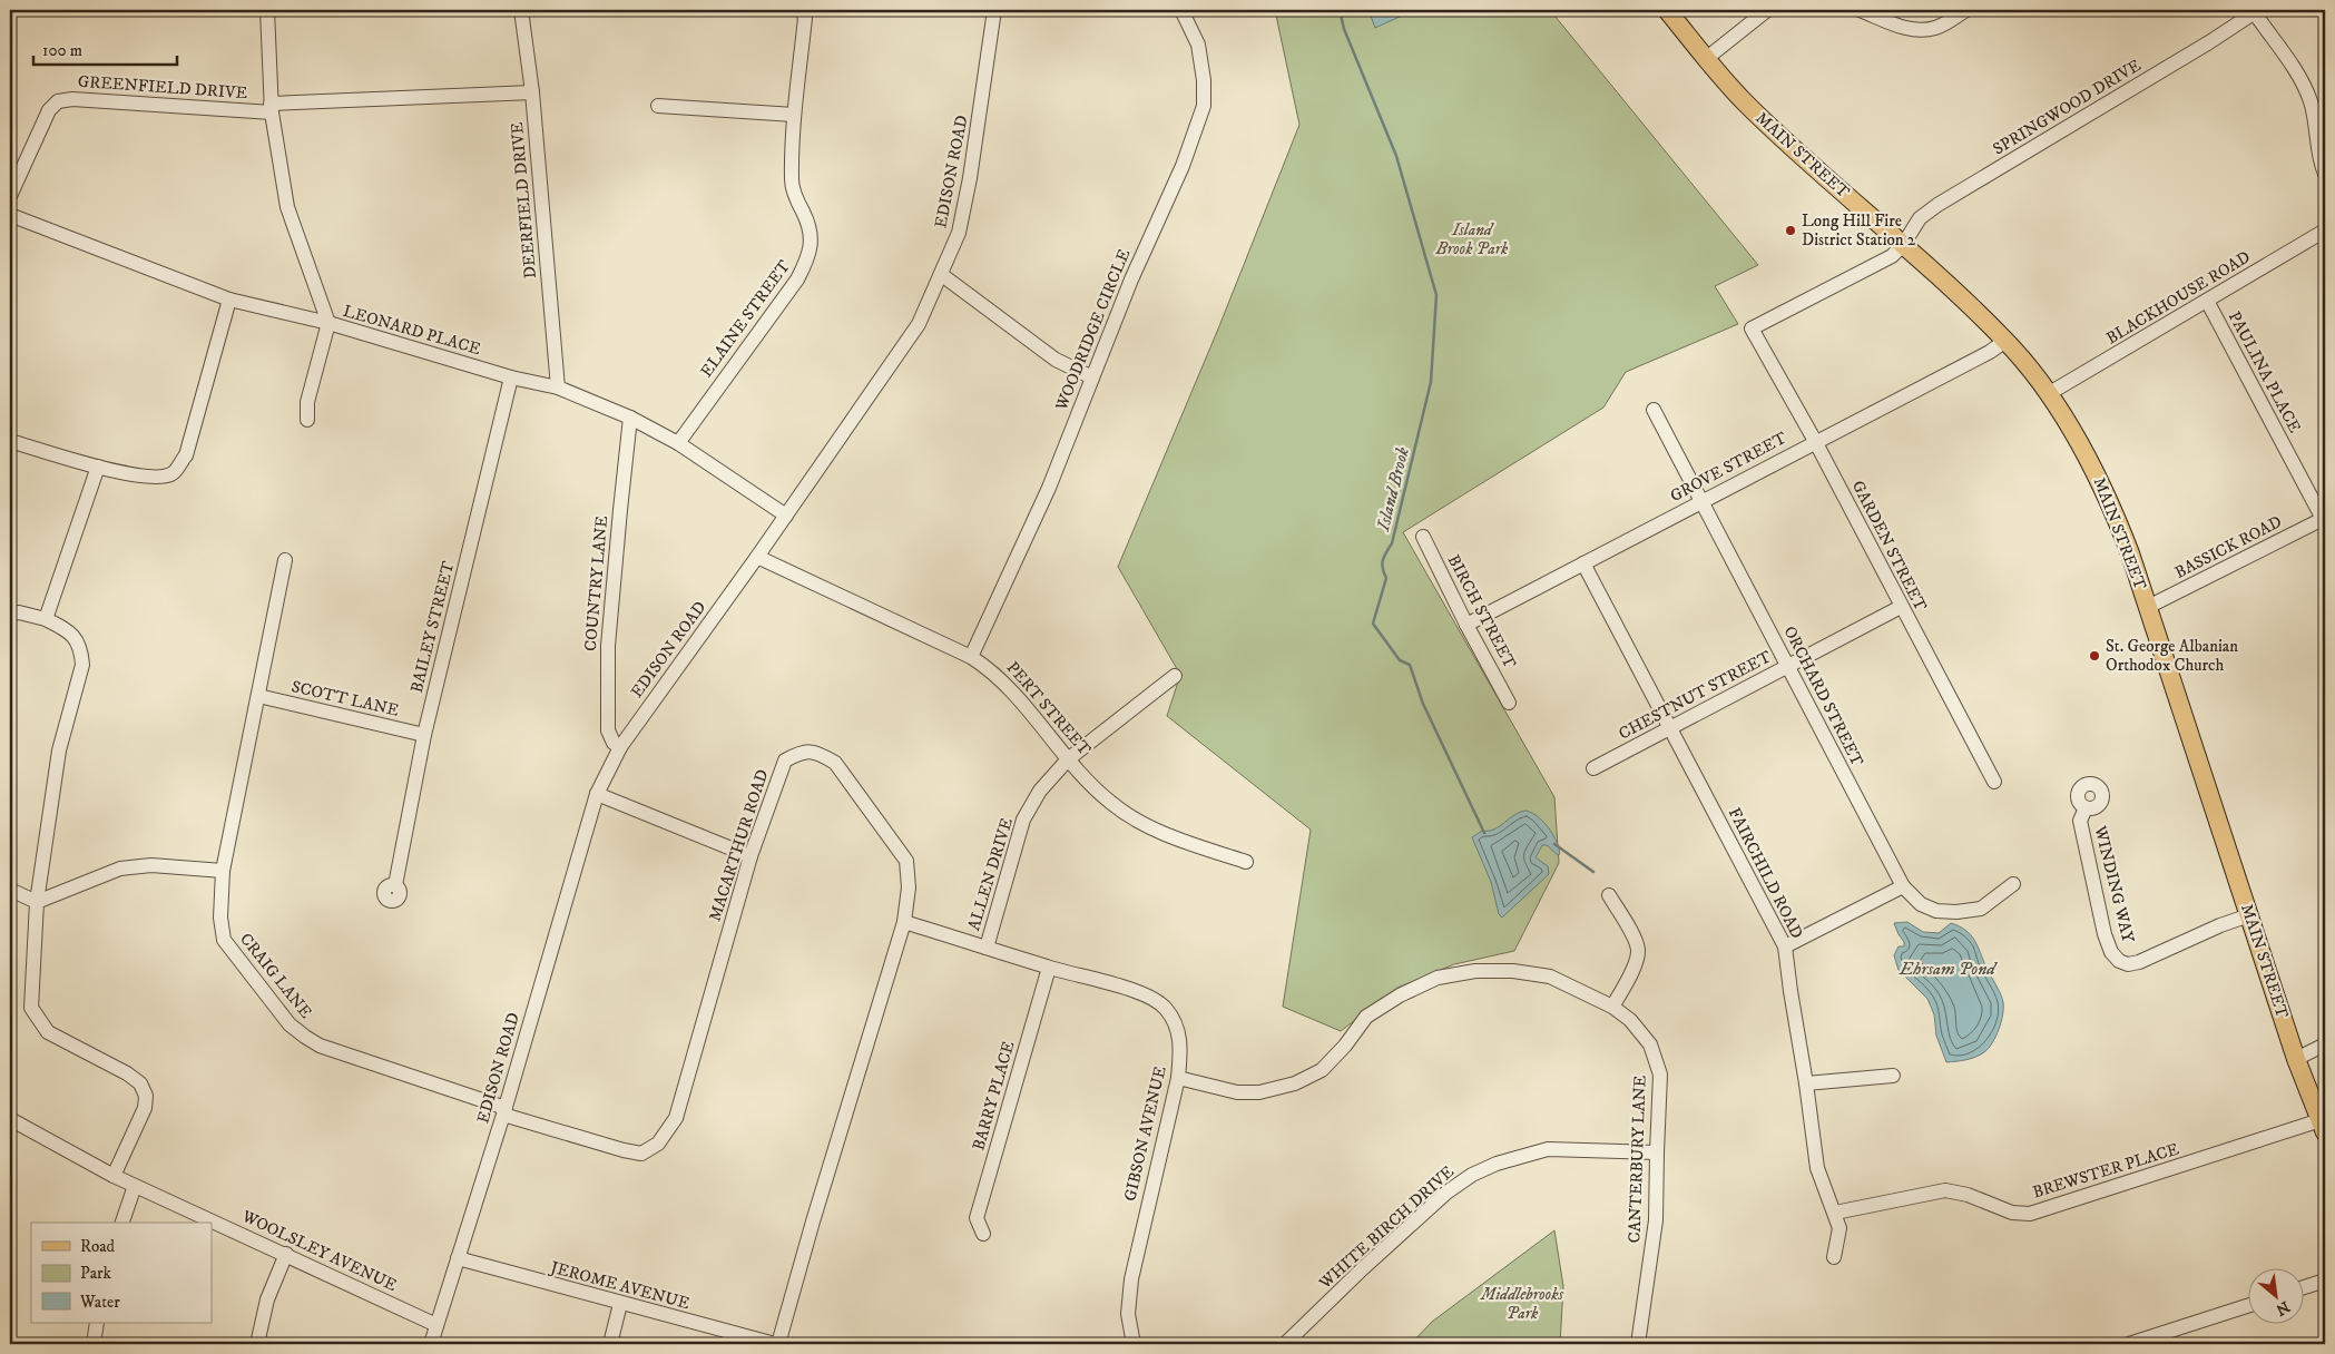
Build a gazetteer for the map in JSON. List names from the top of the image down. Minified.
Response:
{"streets":{"main road":["MAIN STREET"],"street":["GREENFIELD DRIVE","SPRINGWOOD DRIVE","EDISON ROAD","DEERFIELD DRIVE","BLACKHOUSE ROAD","ELAINE STREET","LEONARD PLACE","WOODRIDGE CIRCLE","PAULINA PLACE","GROVE STREET","GARDEN STREET","BASSICK ROAD","COUNTRY LANE","BIRCH STREET","BAILEY STREET","CHESTNUT STREET","ORCHARD STREET","SCOTT LANE","PERT STREET","MACARTHUR ROAD","FAIRCHILD ROAD","ALLEN DRIVE","WINDING WAY","CRAIG LANE","BARRY PLACE","GIBSON AVENUE","CANTERBURY LANE","BREWSTER PLACE","WHITE BIRCH DRIVE","WOOLSLEY AVENUE","JEROME AVENUE"]},"crossings":[["GREENFIELD DRIVE","DEERFIELD DRIVE"],["SPRINGWOOD DRIVE","MAIN STREET"],["SPRINGWOOD DRIVE","GARDEN STREET"],["MAIN STREET","BLACKHOUSE ROAD"],["MAIN STREET","GROVE STREET"],["MAIN STREET","GARDEN STREET"],["MAIN STREET","BASSICK ROAD"],["MAIN STREET","WINDING WAY"],["MAIN STREET","BREWSTER PLACE"],["EDISON ROAD","LEONARD PLACE"],["EDISON ROAD","COUNTRY LANE"],["EDISON ROAD","PERT STREET"],["EDISON ROAD","MACARTHUR ROAD"],["EDISON ROAD","CRAIG LANE"],["EDISON ROAD","WOOLSLEY AVENUE"],["EDISON ROAD","JEROME AVENUE"],["DEERFIELD DRIVE","LEONARD PLACE"],["BLACKHOUSE ROAD","PAULINA PLACE"],["ELAINE STREET","LEONARD PLACE"],["LEONARD PLACE","COUNTRY LANE"],["LEONARD PLACE","BAILEY STREET"],["WOODRIDGE CIRCLE","PERT STREET"],["PAULINA PLACE","BASSICK ROAD"],["GROVE STREET","GARDEN STREET"],["GROVE STREET","BIRCH STREET"],["GROVE STREET","ORCHARD STREET"],["GROVE STREET","FAIRCHILD ROAD"],["GARDEN STREET","CHESTNUT STREET"],["BAILEY STREET","SCOTT LANE"],["CHESTNUT STREET","ORCHARD STREET"],["CHESTNUT STREET","FAIRCHILD ROAD"],["SCOTT LANE","CRAIG LANE"],["PERT STREET","ALLEN DRIVE"],["MACARTHUR ROAD","CRAIG LANE"],["MACARTHUR ROAD","GIBSON AVENUE"],["MACARTHUR ROAD","JEROME AVENUE"],["FAIRCHILD ROAD","BREWSTER PLACE"],["ALLEN DRIVE","GIBSON AVENUE"],["BARRY PLACE","GIBSON AVENUE"],["GIBSON AVENUE","CANTERBURY LANE"],["CANTERBURY LANE","WHITE BIRCH DRIVE"]],"water":["Island Brook","Ehrsam Pond"],"parks":["Island Brook Park","Middlebrooks Park"],"places":["Long Hill Fire District Station 2","St. George Albanian Orthodox Church"],"legend":["Road","Park","Water"],"scale_bar":"100 m","north":"bottom right"}
